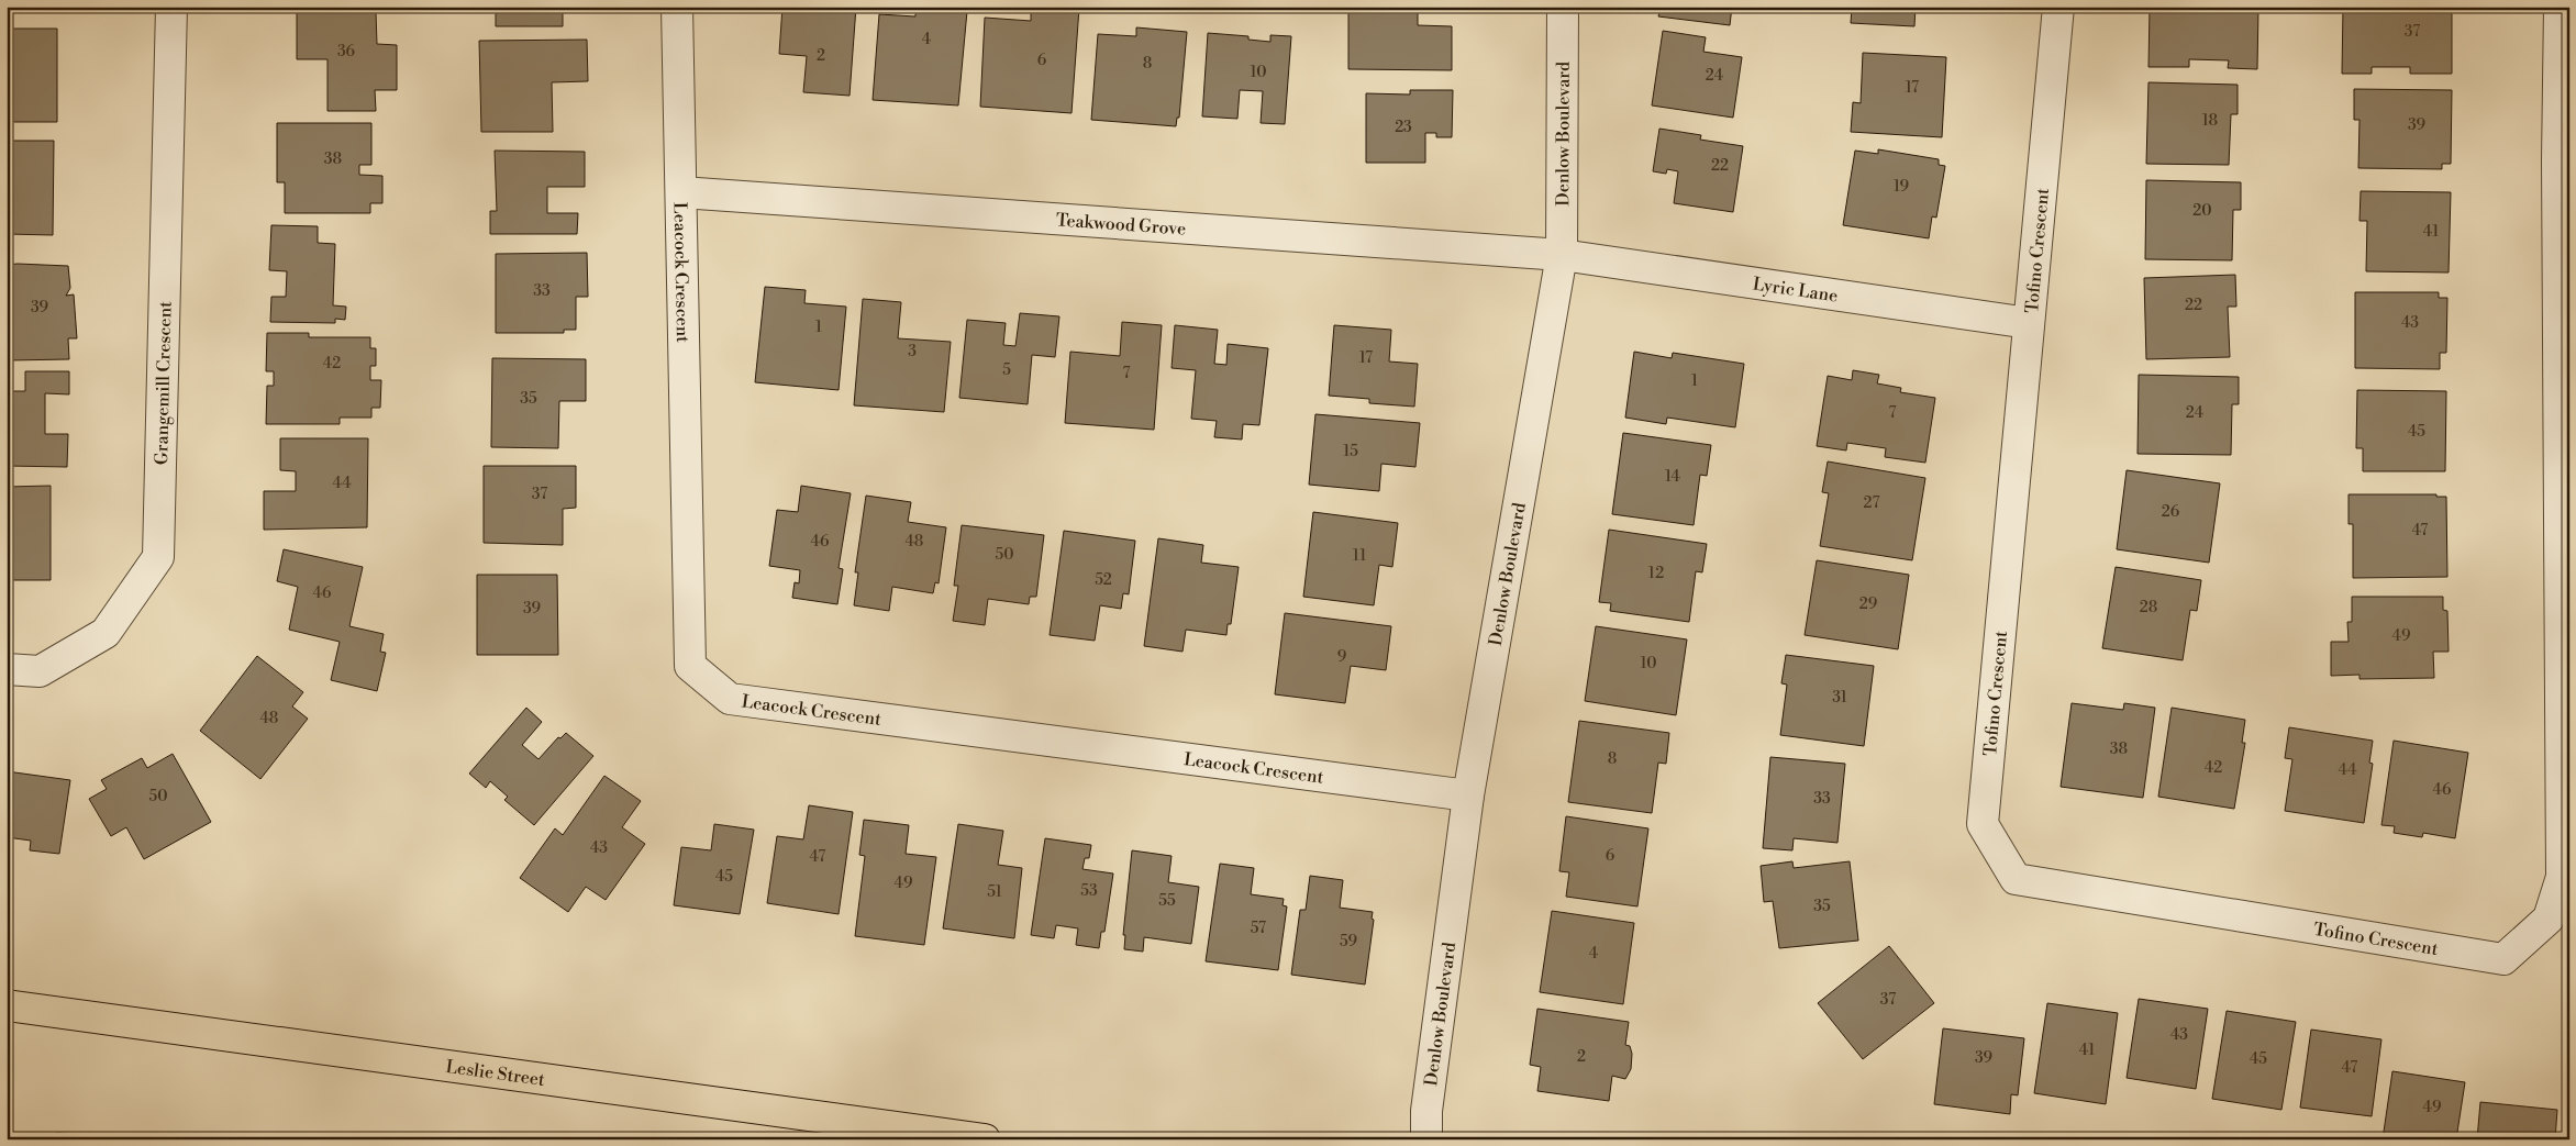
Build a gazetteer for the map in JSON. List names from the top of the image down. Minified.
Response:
{"streets":{"main road":["Leslie Street"],"street":["Denlow Boulevard","Teakwood Grove","Tofino Crescent","Leacock Crescent","Lyric Lane","Grangemill Crescent"]},"crossings":[["Denlow Boulevard","Teakwood Grove"],["Denlow Boulevard","Leacock Crescent"],["Denlow Boulevard","Lyric Lane"],["Teakwood Grove","Leacock Crescent"],["Teakwood Grove","Lyric Lane"],["Tofino Crescent","Lyric Lane"]],"house_numbers":["37","4","36","2","6","8","10","24","17","18","39","23","38","22","19","20","41","33","22","39","43","1","3","17","42","5","7","1","35","7","24","45","15","14","44","37","27","26","47","46","48","50","11","12","52","46","29","28","39","49","9","10","31","48","38","8","42","44","46","50","33","43","6","47","45","49","53","51","55","35","57","59","4","37","43","41","2","39","45","47","49"]}
